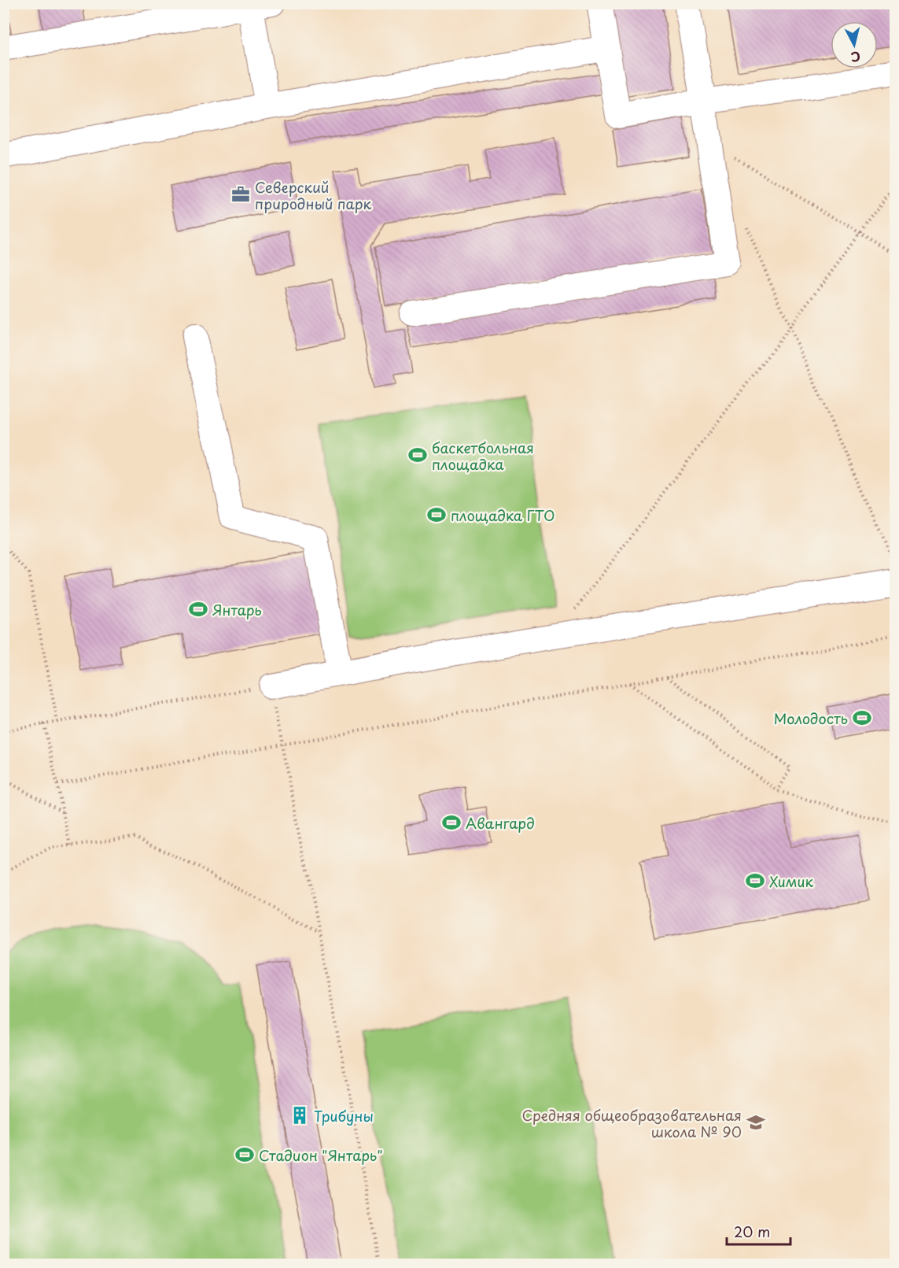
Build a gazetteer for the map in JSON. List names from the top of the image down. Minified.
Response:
{"places":{"office":["Северский природный парк"],"sports":["баскетбольная площадка","площадка ГТО","Янтарь","Молодость","Авангард","Химик","Стадион \"Янтарь\""],"building":["Трибуны"],"school or university":["Средняя общеобразовательная школа № 90"]},"scale_bar":"20 m","north":"bottom"}
